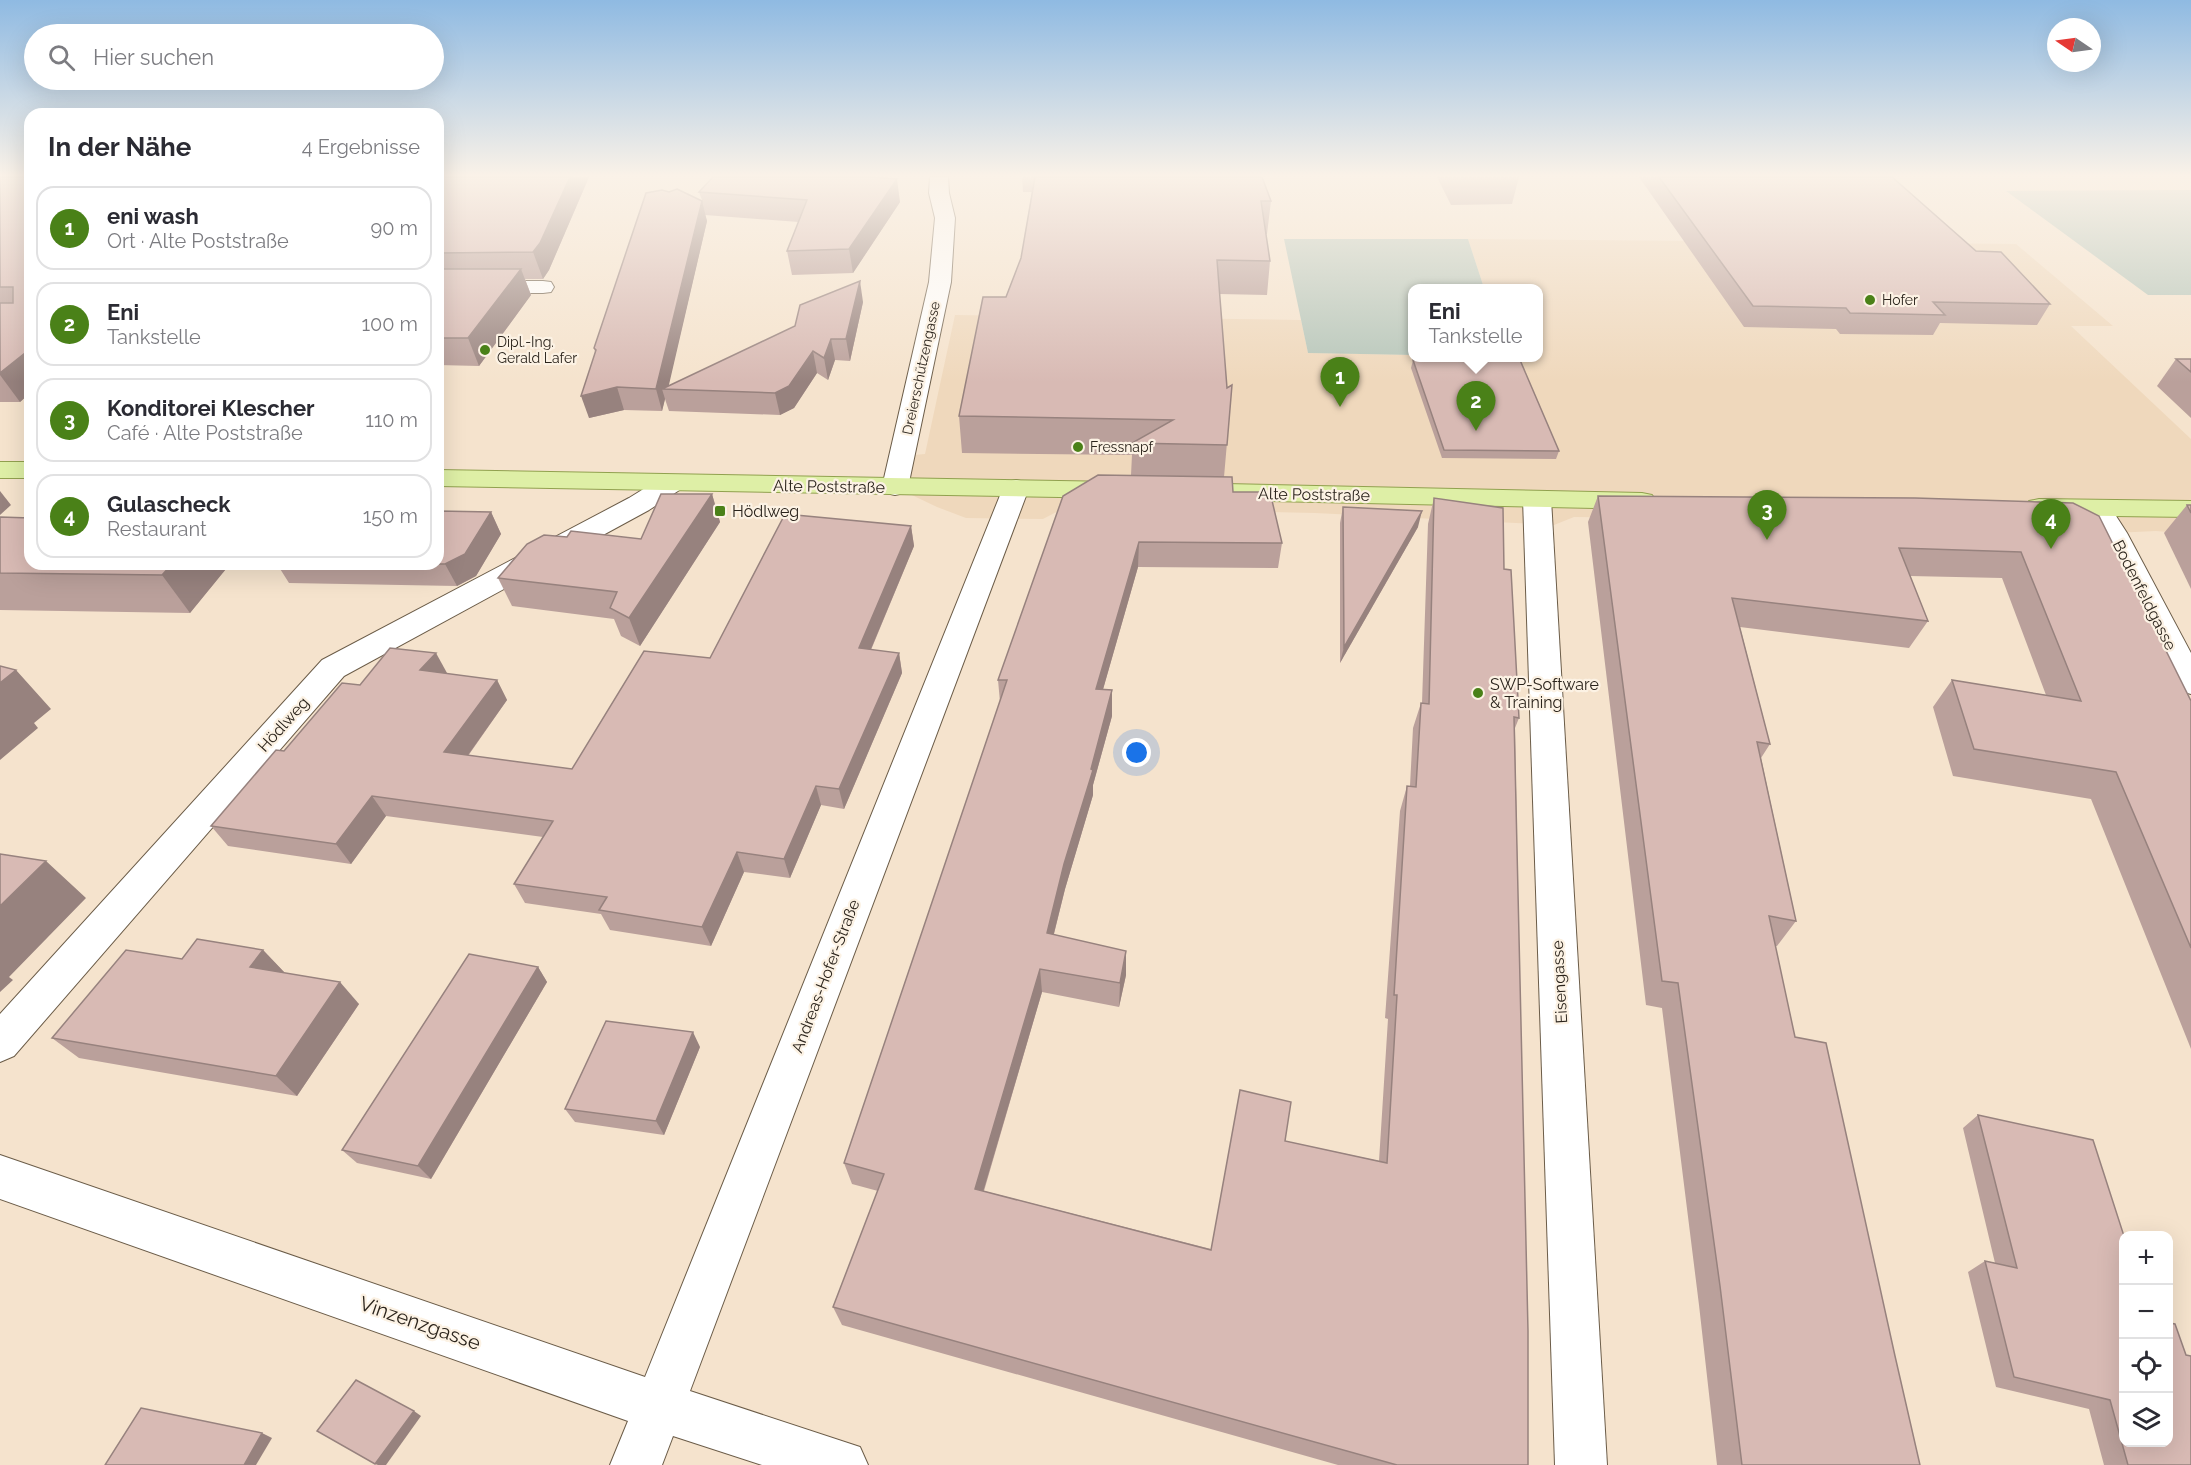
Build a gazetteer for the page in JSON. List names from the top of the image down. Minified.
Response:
{"streets":{"main road":["Alte Poststraße"],"street":["Dreierschützengasse","Bodenfeldgasse","Hödlweg","Andreas-Hofer-Straße","Eisengasse","Vinzenzgasse"]},"crossings":[["Dreierschützengasse","Alte Poststraße"],["Alte Poststraße","Hödlweg"],["Alte Poststraße","Andreas-Hofer-Straße"],["Alte Poststraße","Eisengasse"],["Andreas-Hofer-Straße","Vinzenzgasse"]],"places":{"other":["Hofer","Dipl.-Ing. Gerald Lafer","Fressnapf","SWP-Software & Training"],"transit":["Hödlweg"]},"north":"left","page":{"search":"Hier suchen","heading":["In der Nähe","4 Ergebnisse"],"list":[{"mark":"1","name":"eni wash","note":"Ort · Alte Poststraße","value":"90 m"},{"mark":"2","name":"Eni","note":"Tankstelle","value":"100 m"},{"mark":"3","name":"Konditorei Klescher","note":"Café · Alte Poststraße","value":"110 m"},{"mark":"4","name":"Gulascheck","note":"Restaurant","value":"150 m"}],"popup":["Eni","Tankstelle"],"pins":["1","2","3","4"],"map_buttons":["+","−"]}}
